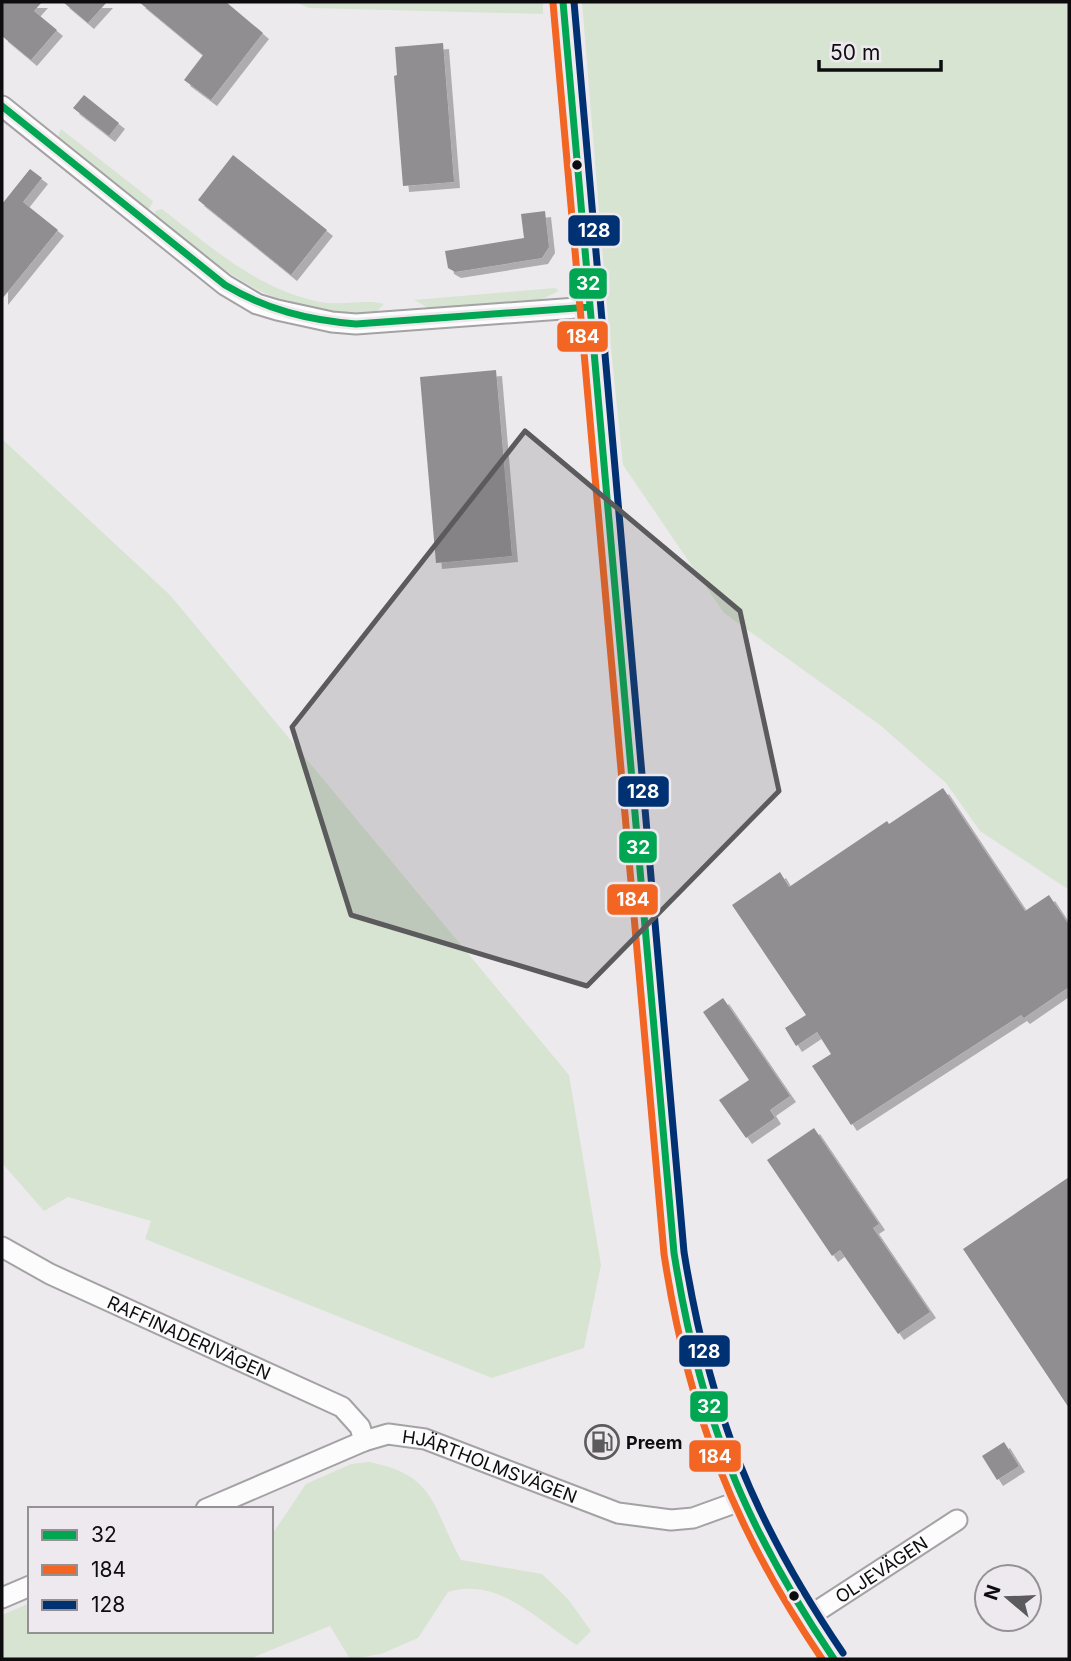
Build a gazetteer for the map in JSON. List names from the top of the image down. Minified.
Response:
{"streets":{"street":["RAFFINADERIVÄGEN","HJÄRTHOLMSVÄGEN","OLJEVÄGEN"]},"crossings":[["RAFFINADERIVÄGEN","HJÄRTHOLMSVÄGEN"]],"places":{"fuel station":["Preem"]},"lines":["transit line 32","transit line 128","transit line 184"],"legend":["32","184","128"],"scale_bar":"50 m","north":"left"}
